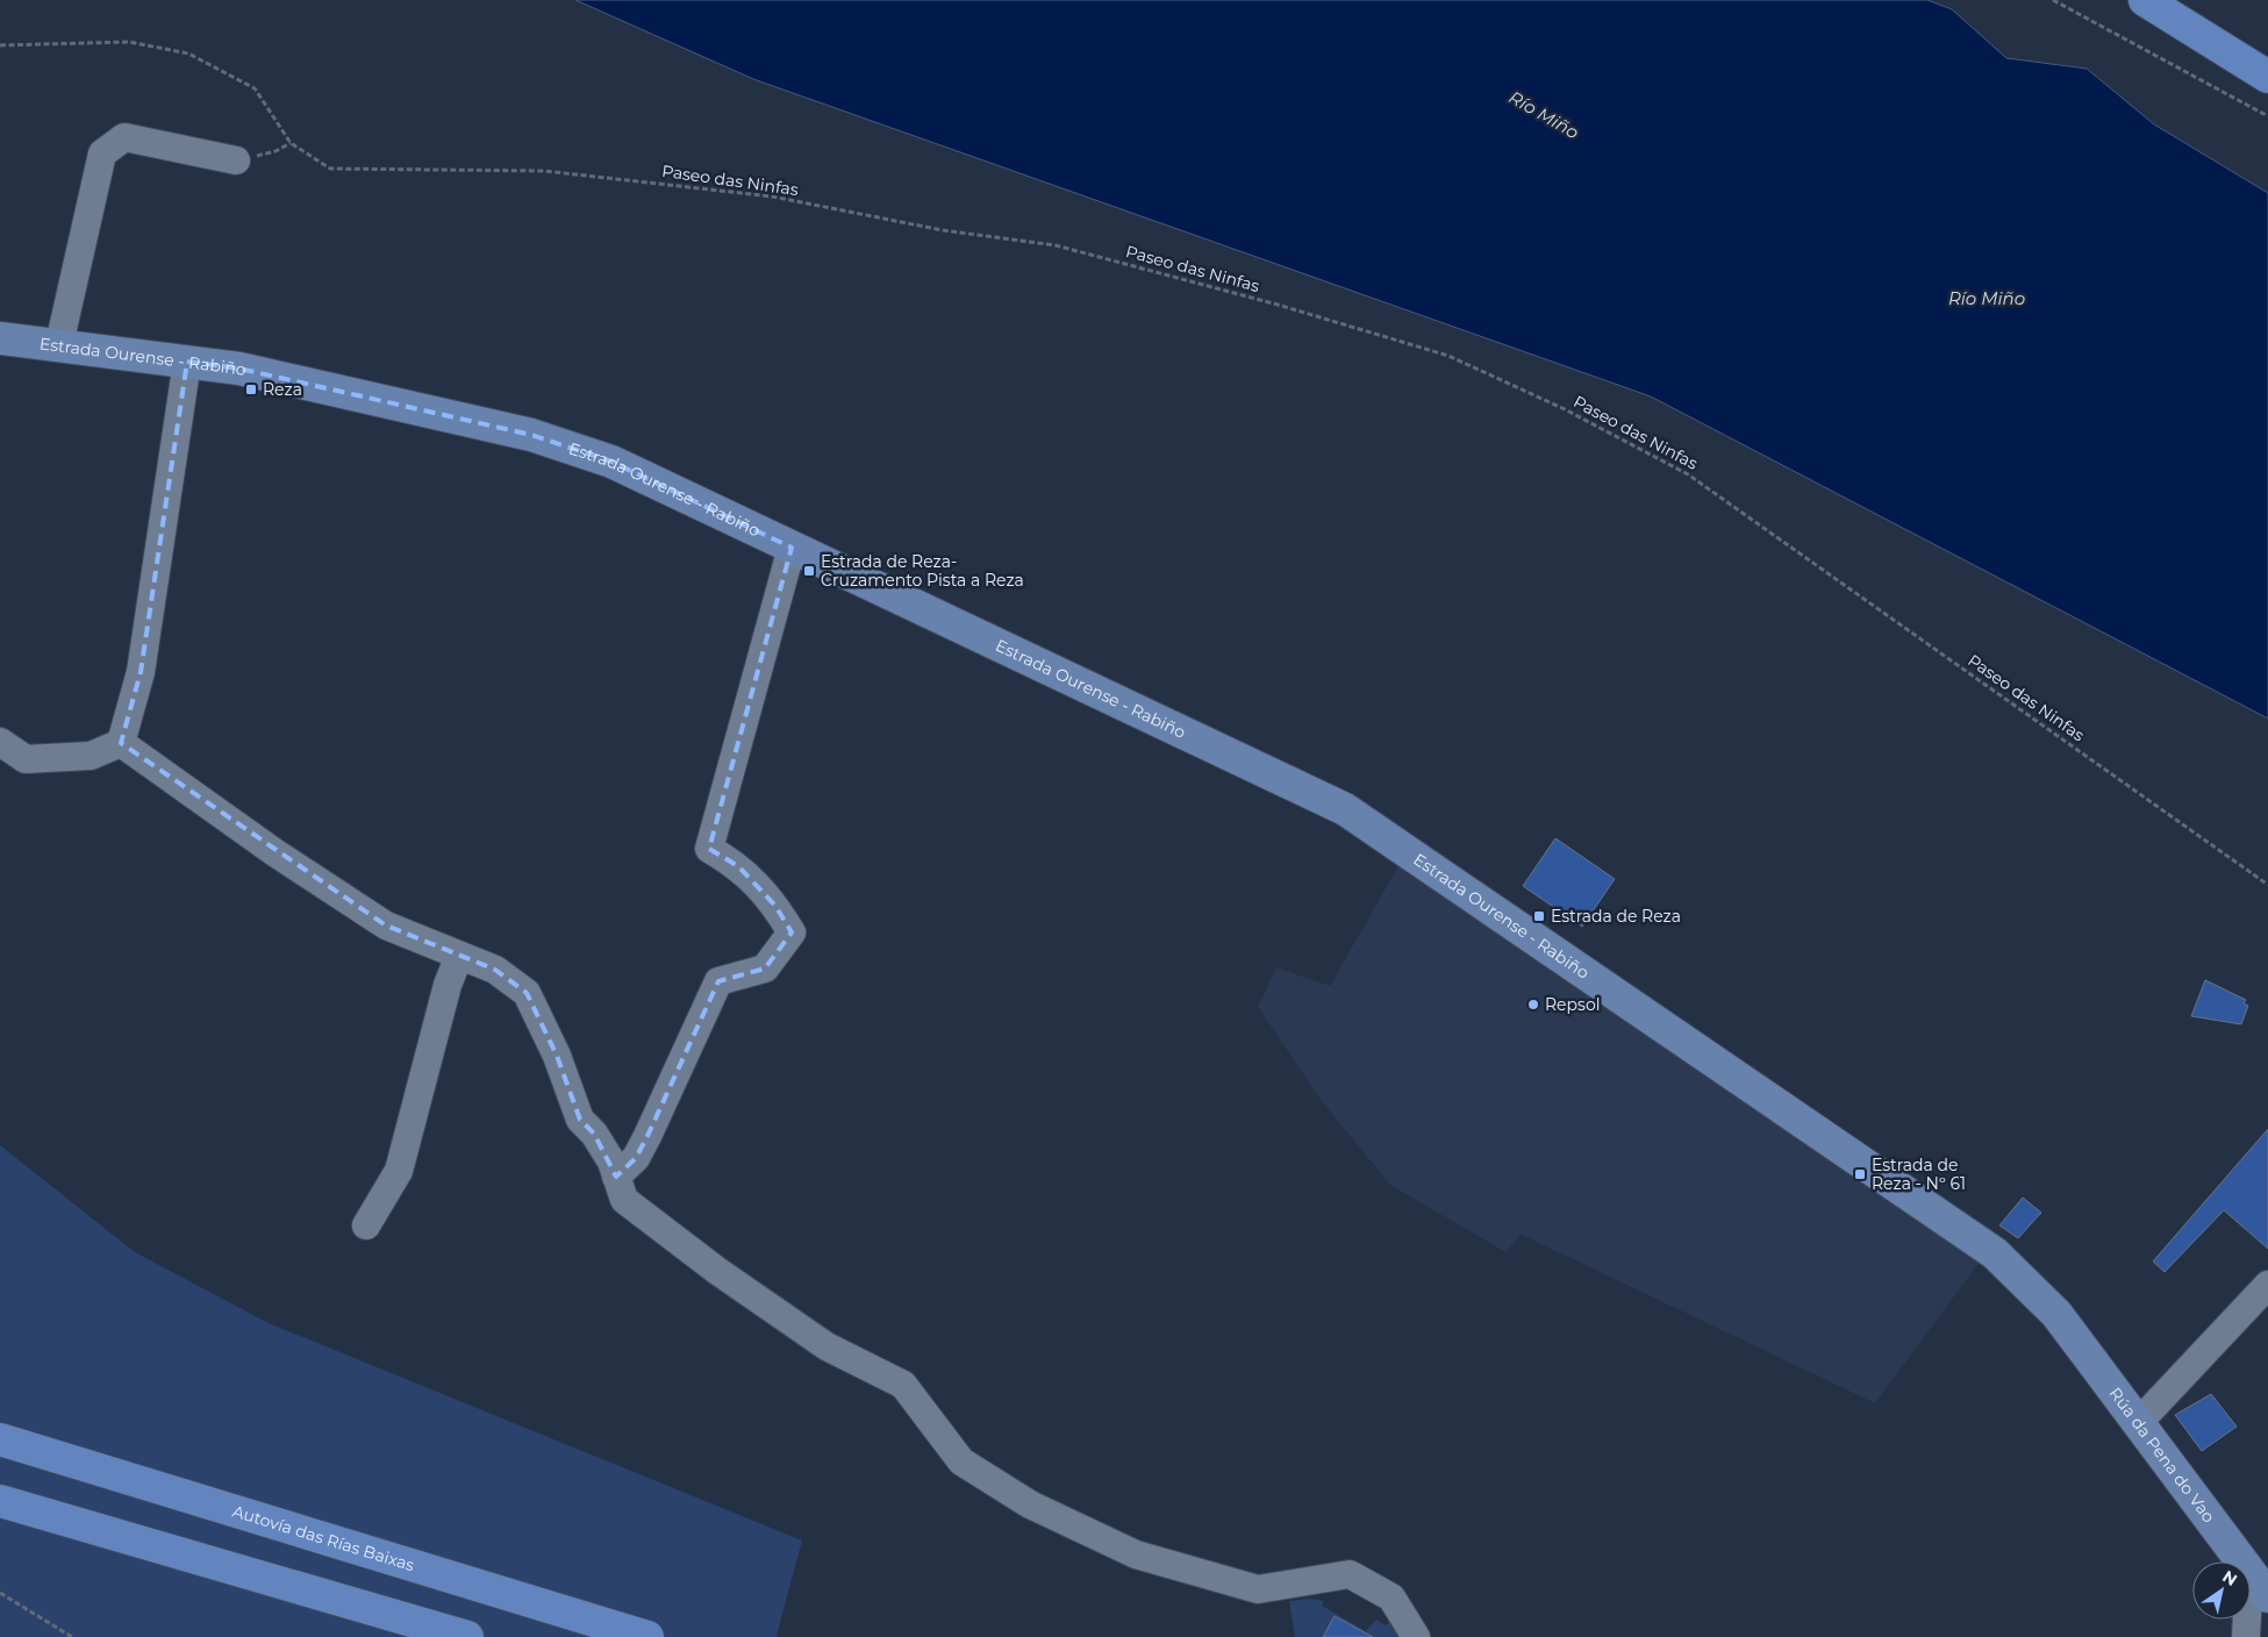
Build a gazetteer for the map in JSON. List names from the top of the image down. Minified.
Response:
{"streets":{"highway":["Autovía das Rías Baixas"],"main road":["Estrada Ourense - Rabiño","Rúa da Pena do Vao"],"path":["Paseo das Ninfas"]},"crossings":[["Estrada Ourense - Rabiño","Rúa da Pena do Vao"]],"water":["Río Miño"],"places":{"transit":["Reza","Estrada de Reza- Cruzamento Pista a Reza","Estrada de Reza","Estrada de Reza - Nº 61"],"other":["Repsol"]},"north":"top right"}
